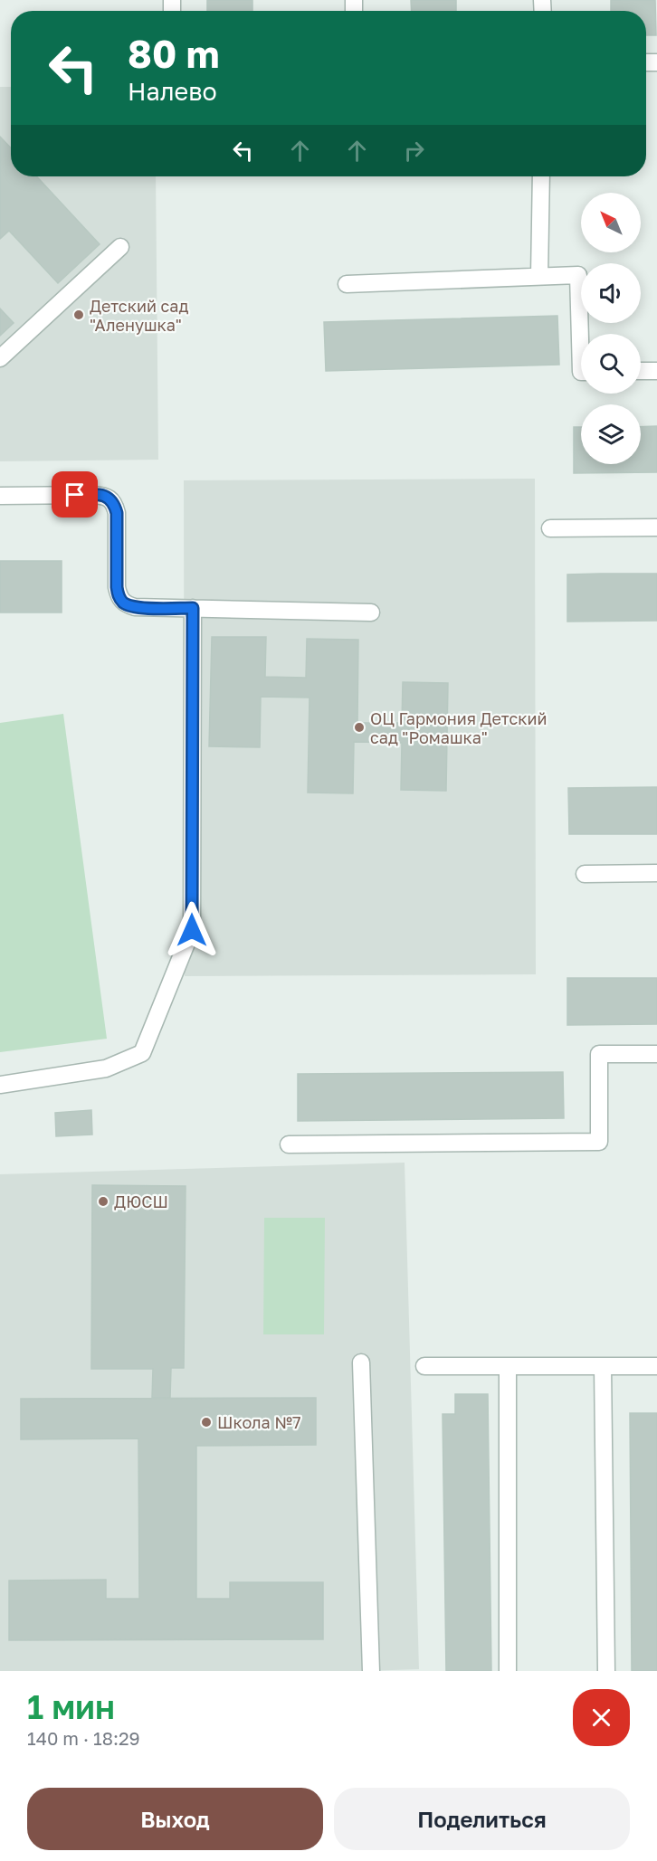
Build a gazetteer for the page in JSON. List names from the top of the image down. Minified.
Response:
{"places":["Детский сад \"Аленушка\"","ОЦ Гармония Детский сад \"Ромашка\"","ДЮСШ","Школа №7"],"north":"top left","page":{"turn":["80 m","Налево"],"heading":["1 мин","140 m · 18:29"],"buttons":["Выход","Поделиться"]}}
